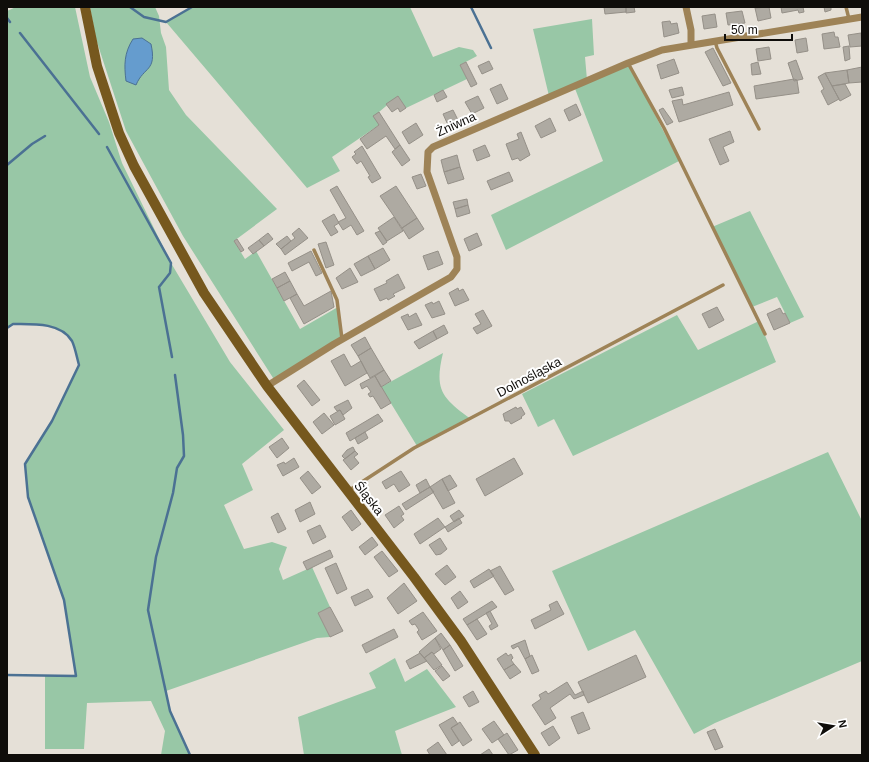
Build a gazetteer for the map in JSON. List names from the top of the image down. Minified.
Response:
{"streets":{"street":["Żniwna","Śląska"],"lane":["Dolnośląska"]},"crossings":[["Żniwna","Śląska"],["Dolnośląska","Śląska"]],"scale_bar":"50 m","north":"right"}
